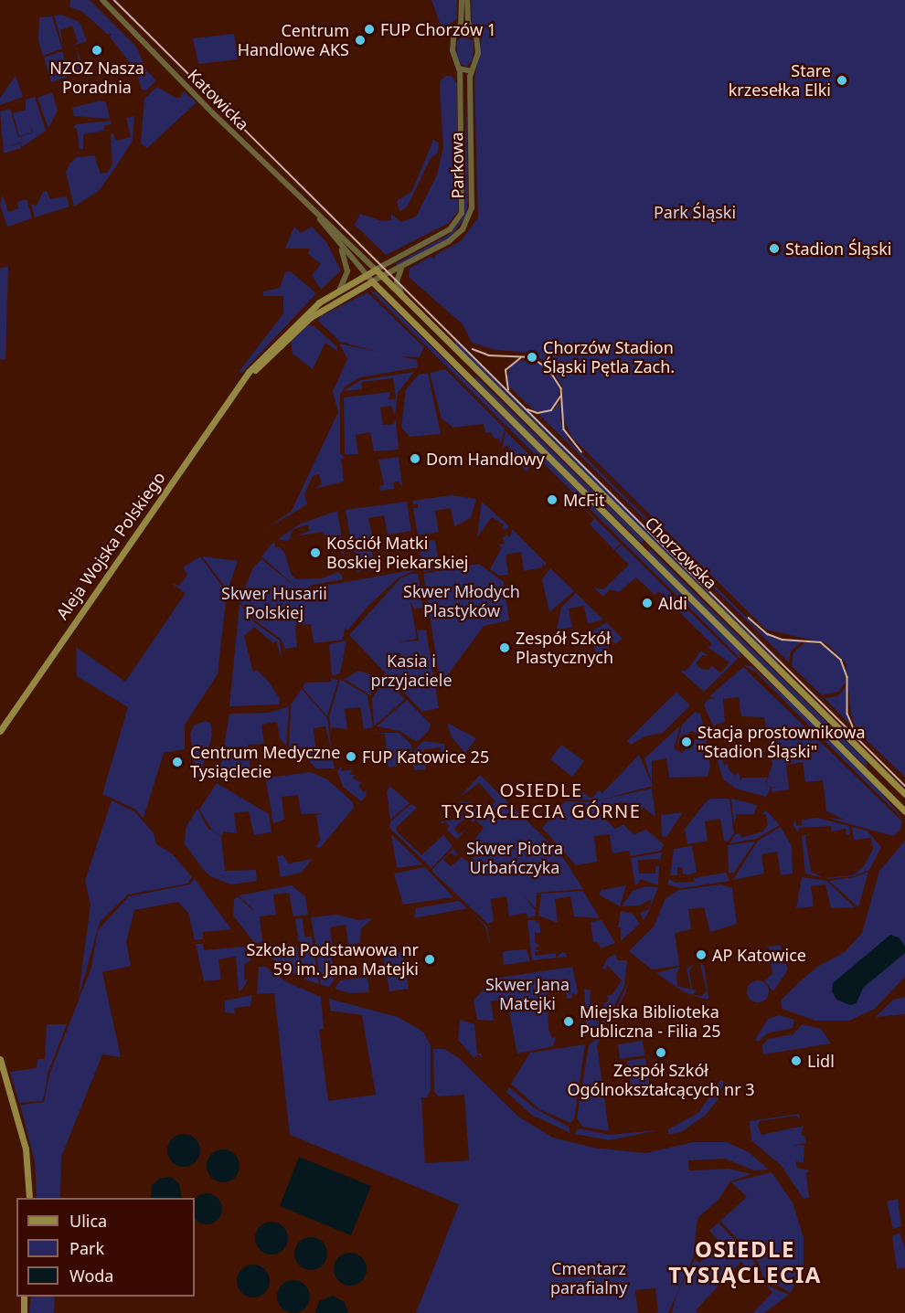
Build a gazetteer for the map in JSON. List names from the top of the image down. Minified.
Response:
{"streets":{"main road":["Katowicka","Aleja Wojska Polskiego","Chorzowska"],"street":["Parkowa"]},"crossings":[["Katowicka","Parkowa"],["Katowicka","Aleja Wojska Polskiego"],["Katowicka","Chorzowska"],["Parkowa","Aleja Wojska Polskiego"]],"districts":["OSIEDLE TYSIĄCLECIA GÓRNE","OSIEDLE TYSIĄCLECIA"],"parks":["Park Śląski","Skwer Młodych Plastyków","Skwer Husarii Polskiej","Kasia i przyjaciele","Skwer Piotra Urbańczyka","Skwer Jana Matejki","Cmentarz parafialny"],"places":["FUP Chorzów 1","Centrum Handlowe AKS","NZOZ Nasza Poradnia","Stare krzesełka Elki","Stadion Śląski","Chorzów Stadion Śląski Pętla Zach.","Dom Handlowy","McFit","Kościół Matki Boskiej Piekarskiej","Aldi","Zespół Szkół Plastycznych","Stacja prostownikowa \"Stadion Śląski\"","FUP Katowice 25","Centrum Medyczne Tysiąclecie","AP Katowice","Szkoła Podstawowa nr 59 im. Jana Matejki","Miejska Biblioteka Publiczna - Filia 25","Zespół Szkół Ogólnokształcących nr 3","Lidl"],"legend":["Ulica","Park","Woda"]}
